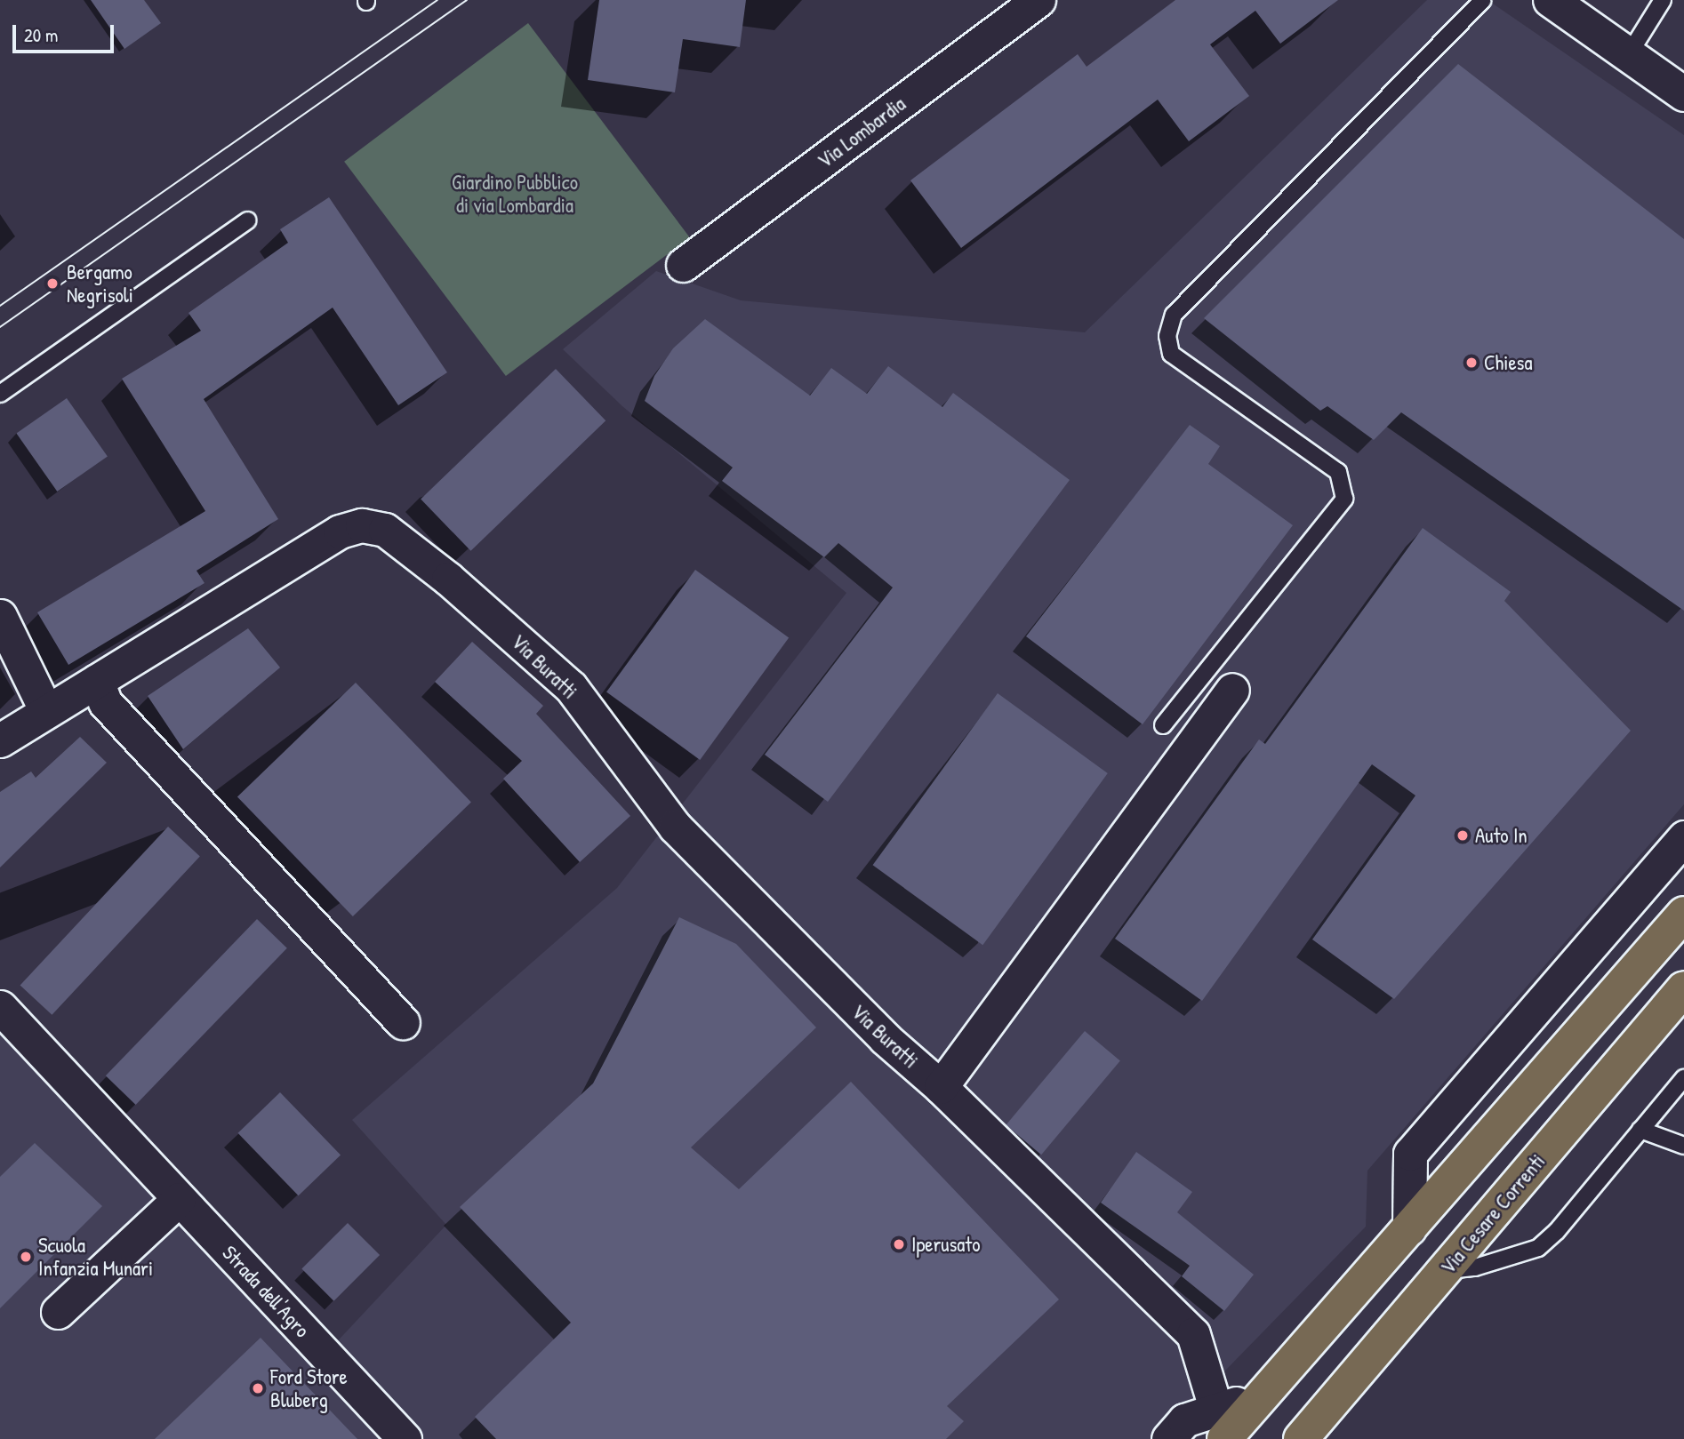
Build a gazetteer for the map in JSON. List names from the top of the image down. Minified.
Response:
{"streets":{"highway":["Via Cesare Correnti"],"street":["Via Lombardia","Via Buratti","Strada dell'Agro"]},"parks":["Giardino Pubblico di via Lombardia"],"places":["Bergamo Negrisoli","Chiesa","Auto In","Iperusato","Scuola Infanzia Munari","Ford Store Bluberg"],"scale_bar":"20 m"}
